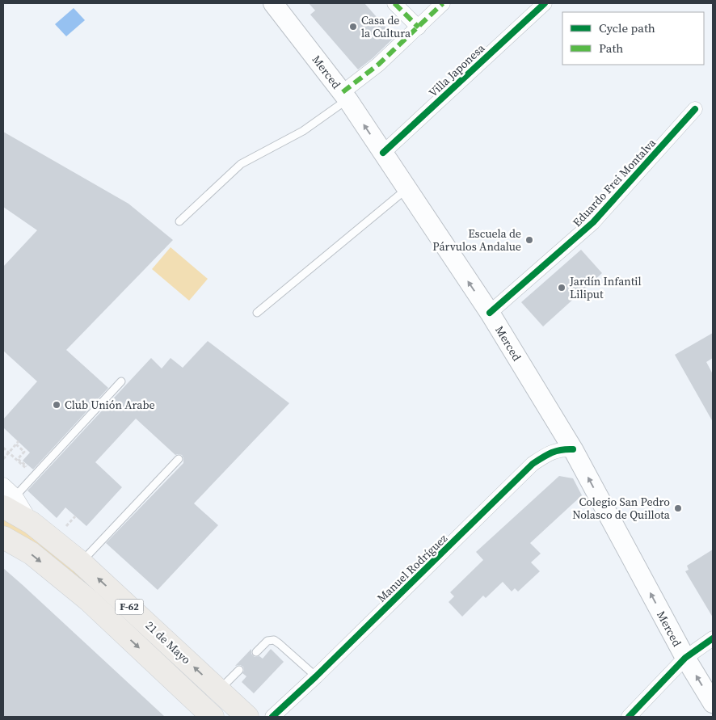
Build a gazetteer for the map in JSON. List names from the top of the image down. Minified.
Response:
{"streets":{"main road":["Merced","F-62","21 de Mayo"],"street":["Villa Japonesa","Eduardo Frei Montalva","Manuel Rodríguez"]},"crossings":[["Villa Japonesa","Merced"],["Merced","Eduardo Frei Montalva"],["Merced","Manuel Rodríguez"]],"one_way":["Merced"],"places":["Casa de la Cultura","Escuela de Párvulos Andalue","Jardín Infantil Liliput","Club Unión Arabe","Colegio San Pedro Nolasco de Quillota"],"legend":["Cycle path","Path"]}
